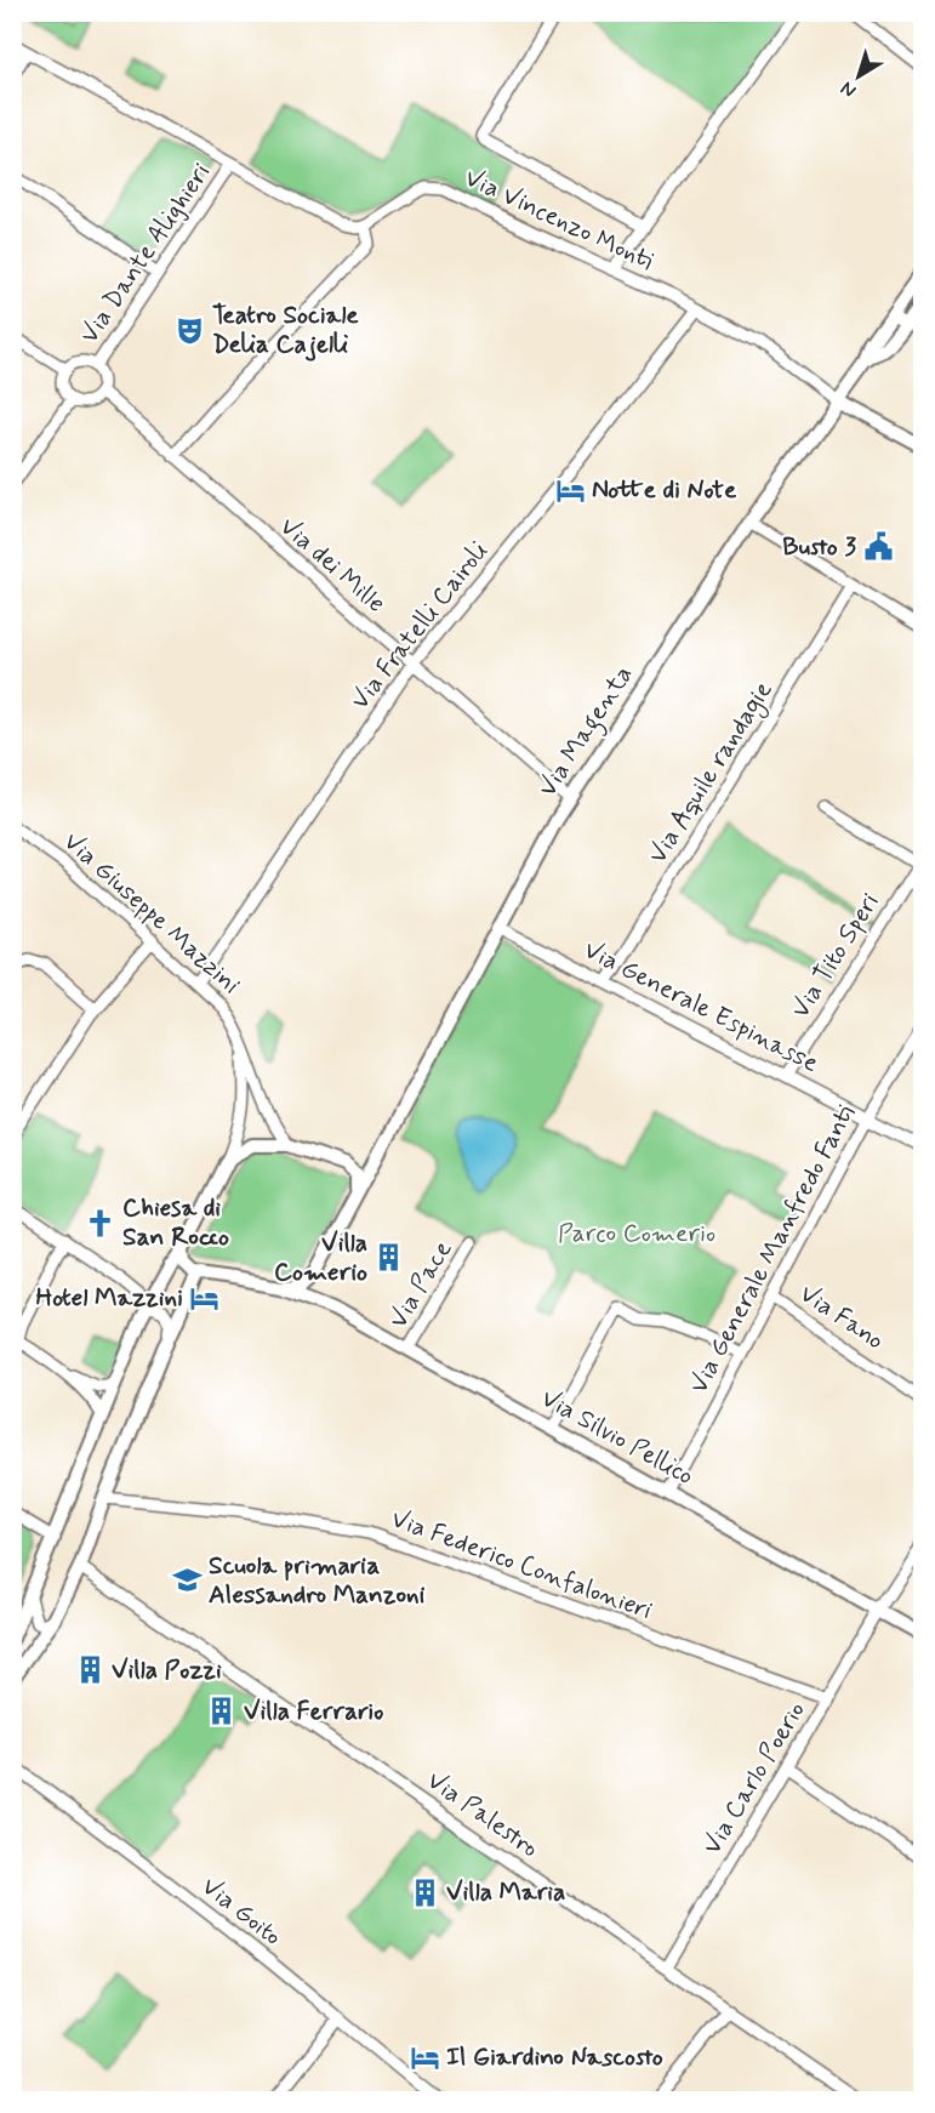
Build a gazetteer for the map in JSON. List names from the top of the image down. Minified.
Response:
{"streets":{"street":["Via Vincenzo Monti","Via Dante Alighieri","Via dei Mille","Via Fratelli Cairoli","Via Magenta","Via Aquile randagie","Via Giuseppe Mazzini","Via Tito Speri","Via Generale Espinasse","Via Generale Manfredo Fanti","Via Pace","Via Fano","Via Silvio Pellico","Via Federico Confalonieri","Via Carlo Poerio","Via Palestro","Via Goito"]},"crossings":[["Via Vincenzo Monti","Via Fratelli Cairoli"],["Via Vincenzo Monti","Via Magenta"],["Via Dante Alighieri","Via dei Mille"],["Via dei Mille","Via Fratelli Cairoli"],["Via dei Mille","Via Magenta"],["Via Fratelli Cairoli","Via Giuseppe Mazzini"],["Via Magenta","Via Giuseppe Mazzini"],["Via Magenta","Via Generale Espinasse"],["Via Magenta","Via Silvio Pellico"],["Via Aquile randagie","Via Generale Espinasse"],["Via Giuseppe Mazzini","Via Silvio Pellico"],["Via Tito Speri","Via Generale Espinasse"],["Via Generale Espinasse","Via Generale Manfredo Fanti"],["Via Generale Manfredo Fanti","Via Fano"],["Via Generale Manfredo Fanti","Via Silvio Pellico"],["Via Pace","Via Silvio Pellico"],["Via Silvio Pellico","Via Carlo Poerio"],["Via Federico Confalonieri","Via Carlo Poerio"],["Via Carlo Poerio","Via Palestro"]],"parks":["Parco Comerio"],"places":{"theatre":["Teatro Sociale Delia Cajelli"],"hotel":["Notte di Note","Hotel Mazzini","Il Giardino Nascosto"],"public building":["Busto 3"],"church":["Chiesa di San Rocco"],"building":["Villa Comerio","Villa Pozzi","Villa Ferrario","Villa Maria"],"school or university":["Scuola primaria Alessandro Manzoni"]},"north":"bottom left"}
